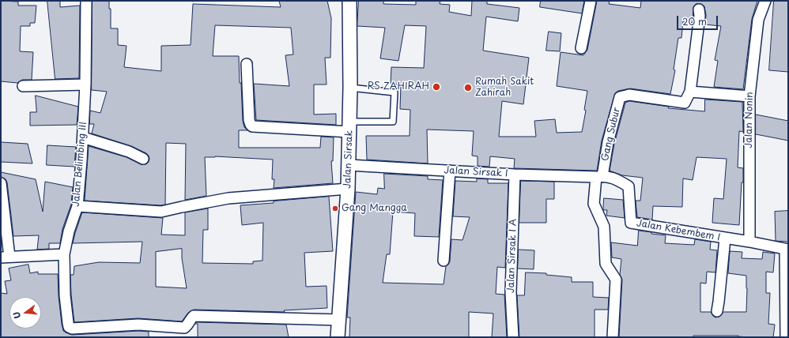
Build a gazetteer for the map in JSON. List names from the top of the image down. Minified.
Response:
{"streets":{"street":["Jalan Nonin","Gang Subur","Jalan Sirsak","Jalan Belimbing III","Jalan Sirsak I","Jalan Kebembem I","Jalan Sirsak I A"]},"crossings":[["Jalan Nonin","Jalan Kebembem I"],["Gang Subur","Jalan Sirsak I"],["Gang Subur","Jalan Kebembem I"],["Jalan Sirsak","Jalan Belimbing III"],["Jalan Sirsak","Jalan Sirsak I"],["Jalan Sirsak I","Jalan Kebembem I"],["Jalan Sirsak I","Jalan Sirsak I A"]],"places":["RS ZAHIRAH","Rumah Sakit Zahirah","Gang Mangga"],"scale_bar":"20 m","north":"left"}
